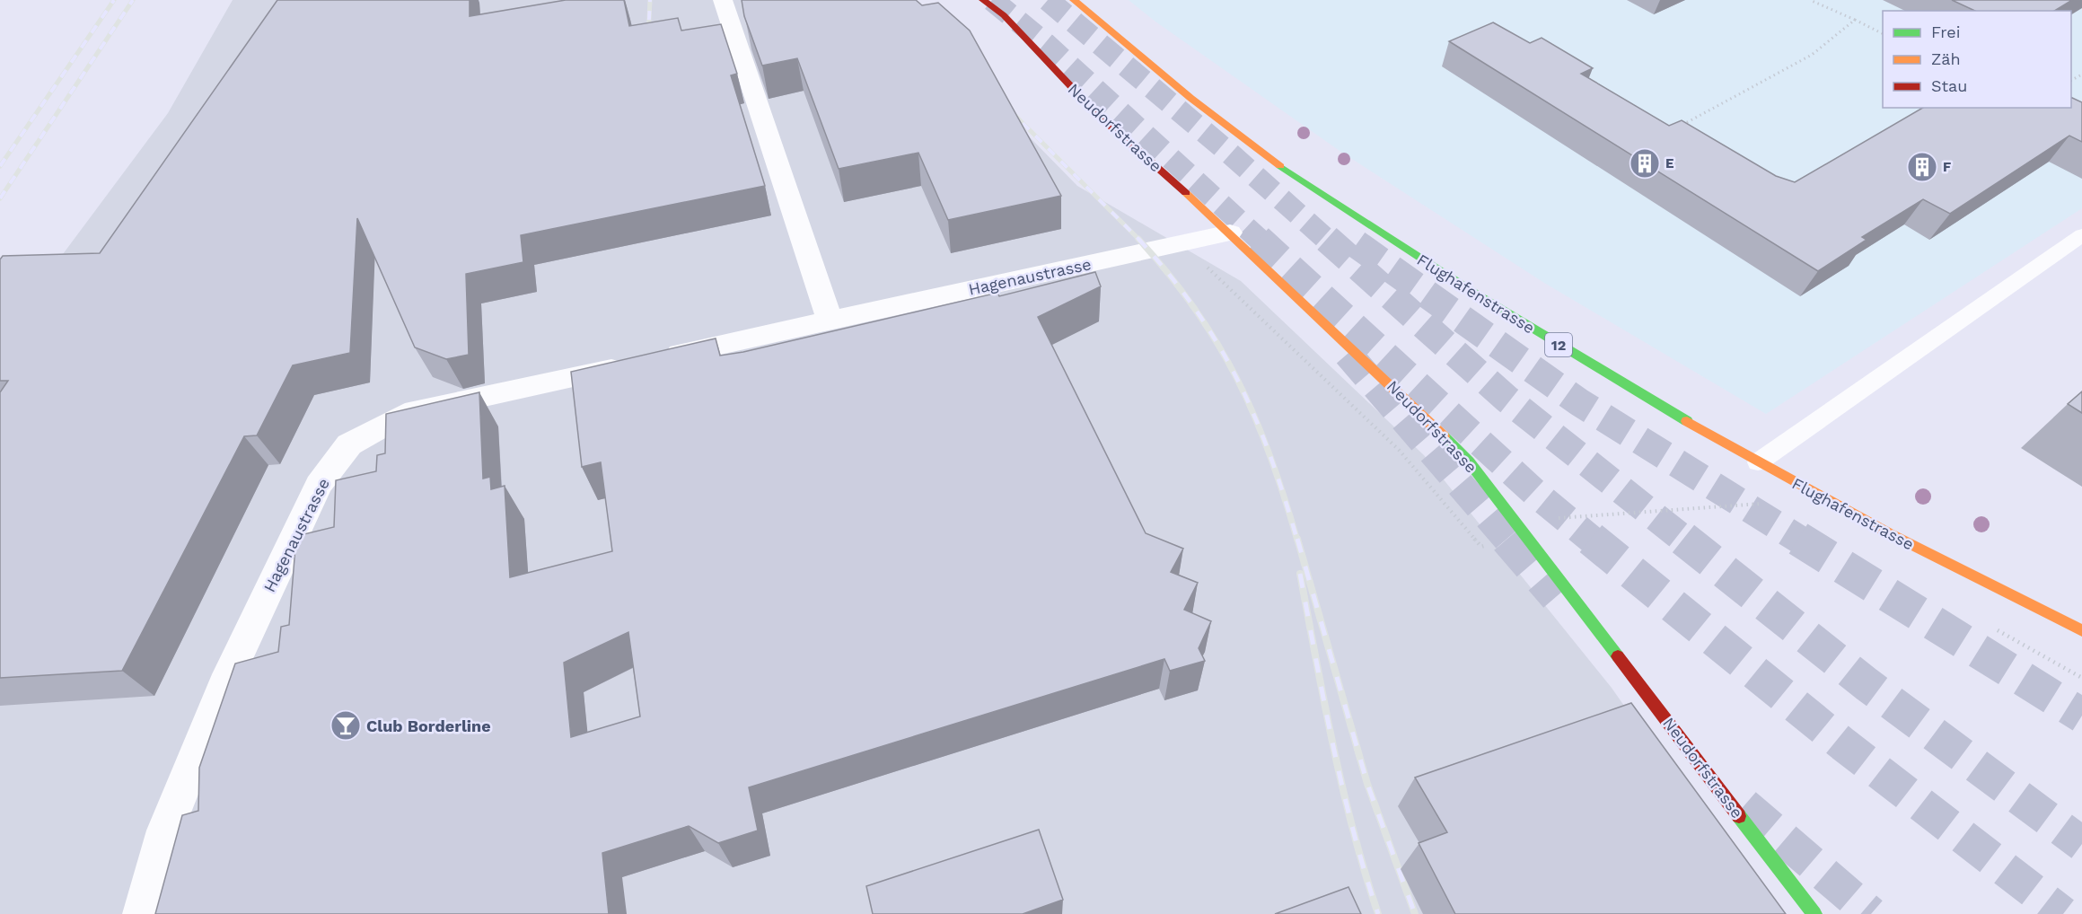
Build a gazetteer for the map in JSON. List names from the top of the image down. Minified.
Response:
{"streets":{"street":["Neudorfstrasse","Hagenaustrasse","Flughafenstrasse","12"]},"crossings":[["Neudorfstrasse","Hagenaustrasse"]],"places":{"building":["E","F"],"bar":["Club Borderline"]},"legend":["Frei","Zäh","Stau"]}
